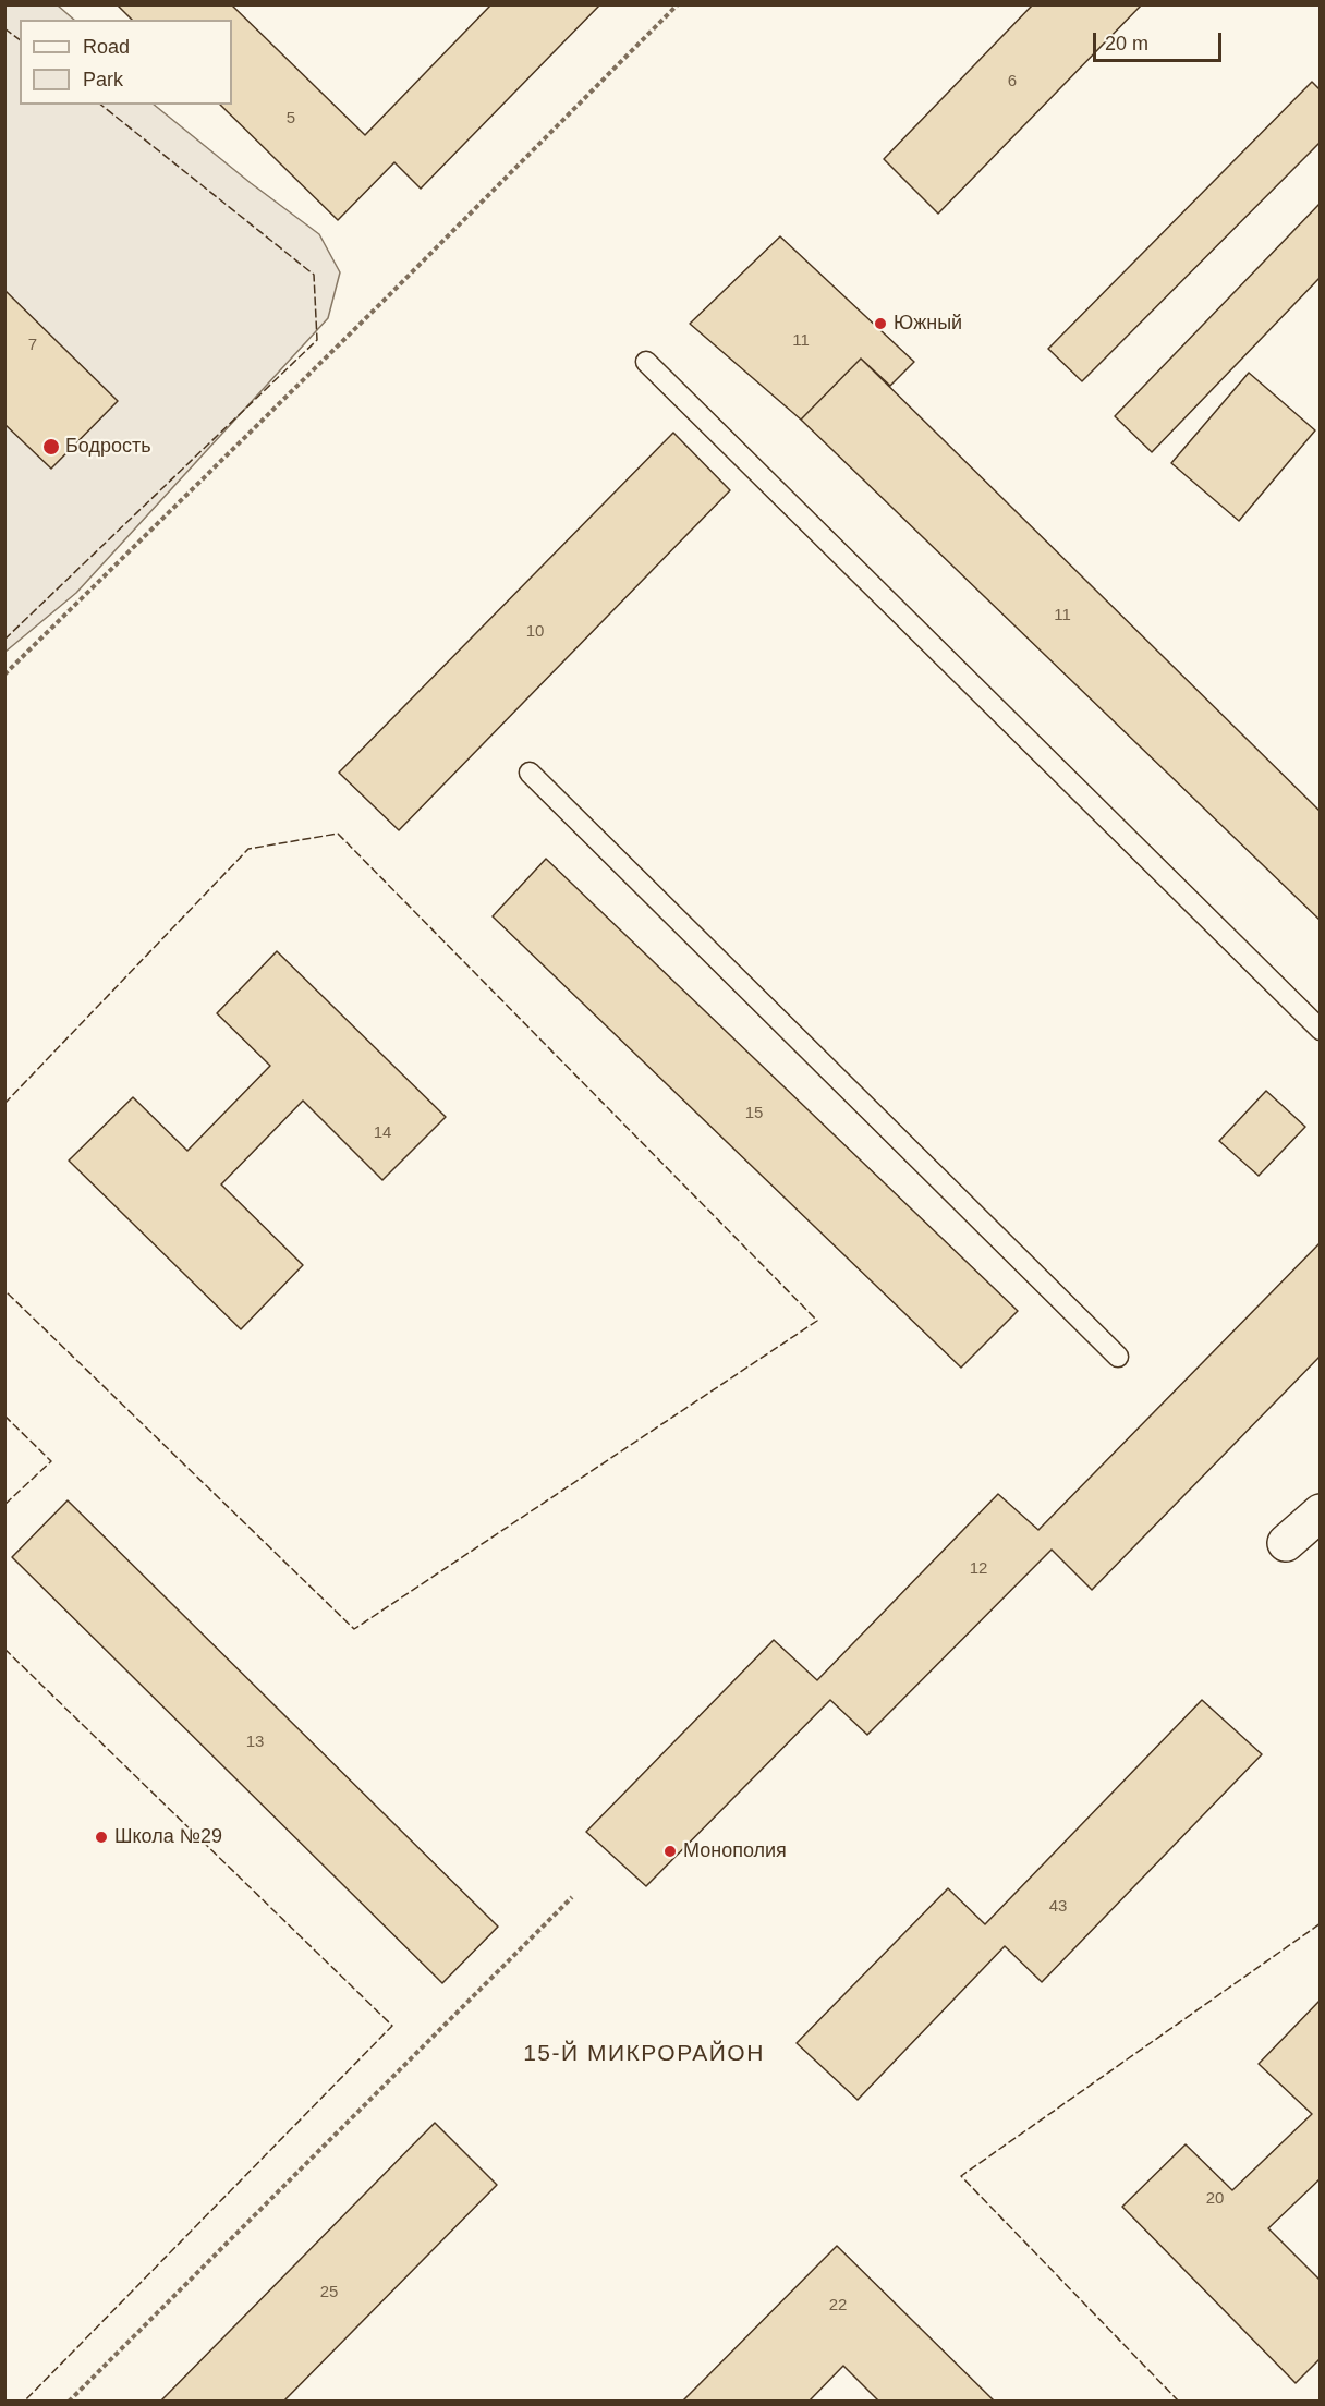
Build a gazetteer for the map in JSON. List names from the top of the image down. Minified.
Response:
{"districts":["15-Й МИКРОРАЙОН"],"places":["Южный","Бодрость","Школа №29","Монополия"],"house_numbers":["6","5","11","7","11","10","15","14","12","13","43","20","25","22"],"legend":["Road","Park"],"scale_bar":"20 m"}
